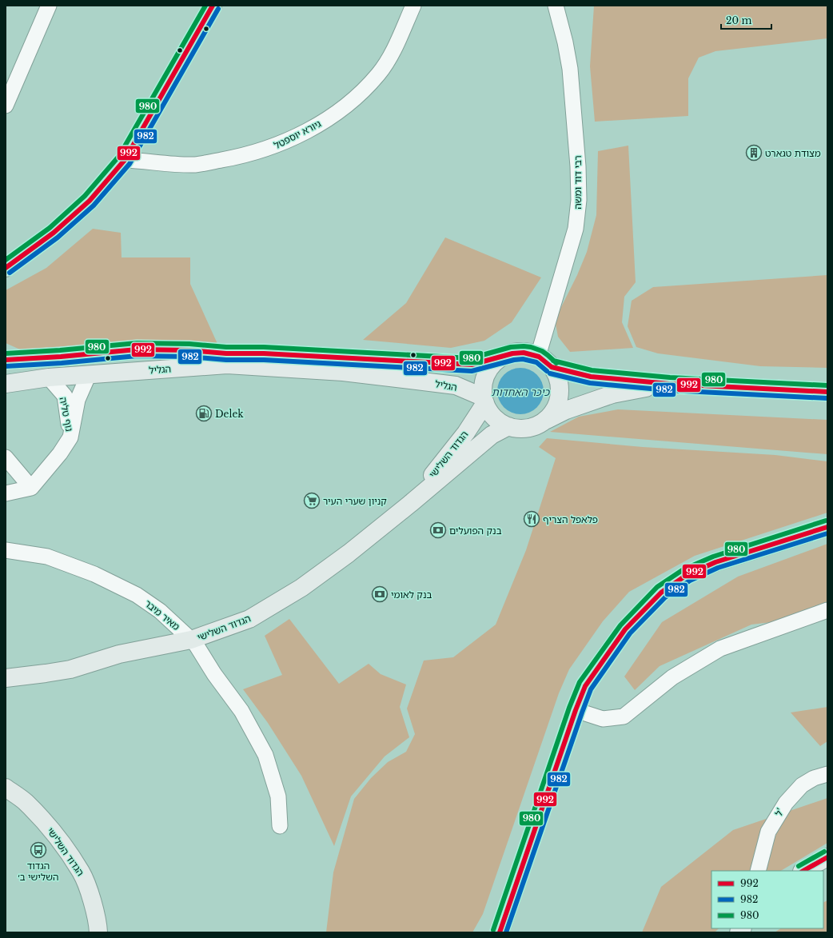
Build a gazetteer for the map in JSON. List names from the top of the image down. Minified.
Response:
{"streets":{"main road":["הגליל","הגדוד השלישי"],"street":["גיורא יוספטל","רבי דוד ומשה","נוף טליה","מאיר מיבר","ל'"]},"crossings":[["רבי דוד ומשה","הגליל"],["רבי דוד ומשה","הגדוד השלישי"],["הגליל","נוף טליה"],["הגליל","הגדוד השלישי"],["הגדוד השלישי","מאיר מיבר"]],"water":["כיכר האחדות"],"places":{"building":["מצודת טגארט"],"fuel station":["Delek"],"supermarket":["קניון שערי העיר"],"restaurant":["פלאפל הצריף"],"bank":["בנק הפועלים","בנק לאומי"],"bus stop":["הגדוד השלישי ב׳"]},"lines":["transit line 992","transit line 980","transit line 982"],"legend":["992","982","980"],"scale_bar":"20 m"}
